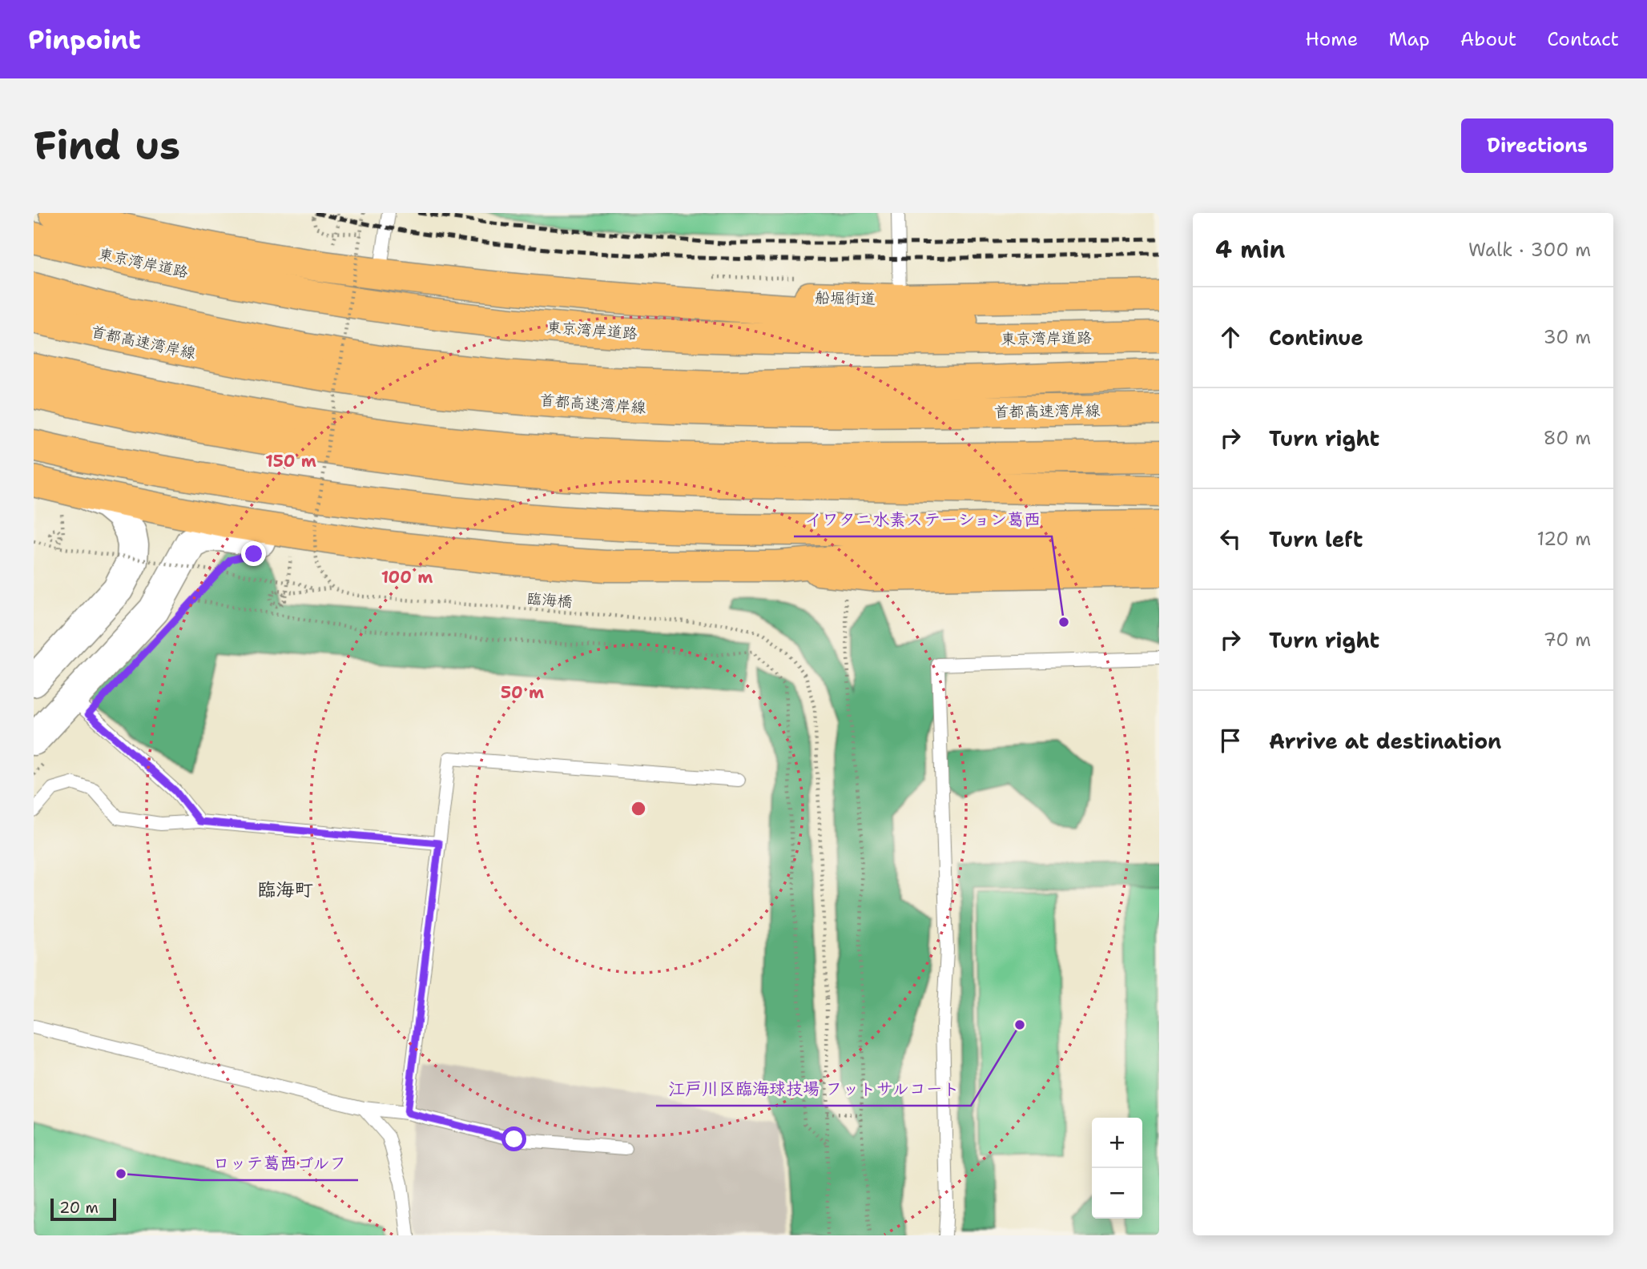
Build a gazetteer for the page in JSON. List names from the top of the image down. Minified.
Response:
{"streets":{"main road":["東京湾岸道路","船堀街道","首都高速湾岸線"],"path":["臨海橋"]},"districts":["臨海町"],"places":["イワタニ水素ステーション葛西","江戸川区臨海球技場 フットサルコート","ロッテ葛西ゴルフ"],"scale_bar":"20 m","page":{"header":"Pinpoint","nav":["Home","Map","About","Contact"],"buttons":"Directions","title":"Find us","heading":["4 min","Walk · 300 m"],"list":[["Continue","30 m"],["Turn right","80 m"],["Turn left","120 m"],["Turn right","70 m"],"Arrive at destination"],"map_buttons":["+","−"],"scale":"20 m"},"rings":["150 m","100 m","50 m"]}
